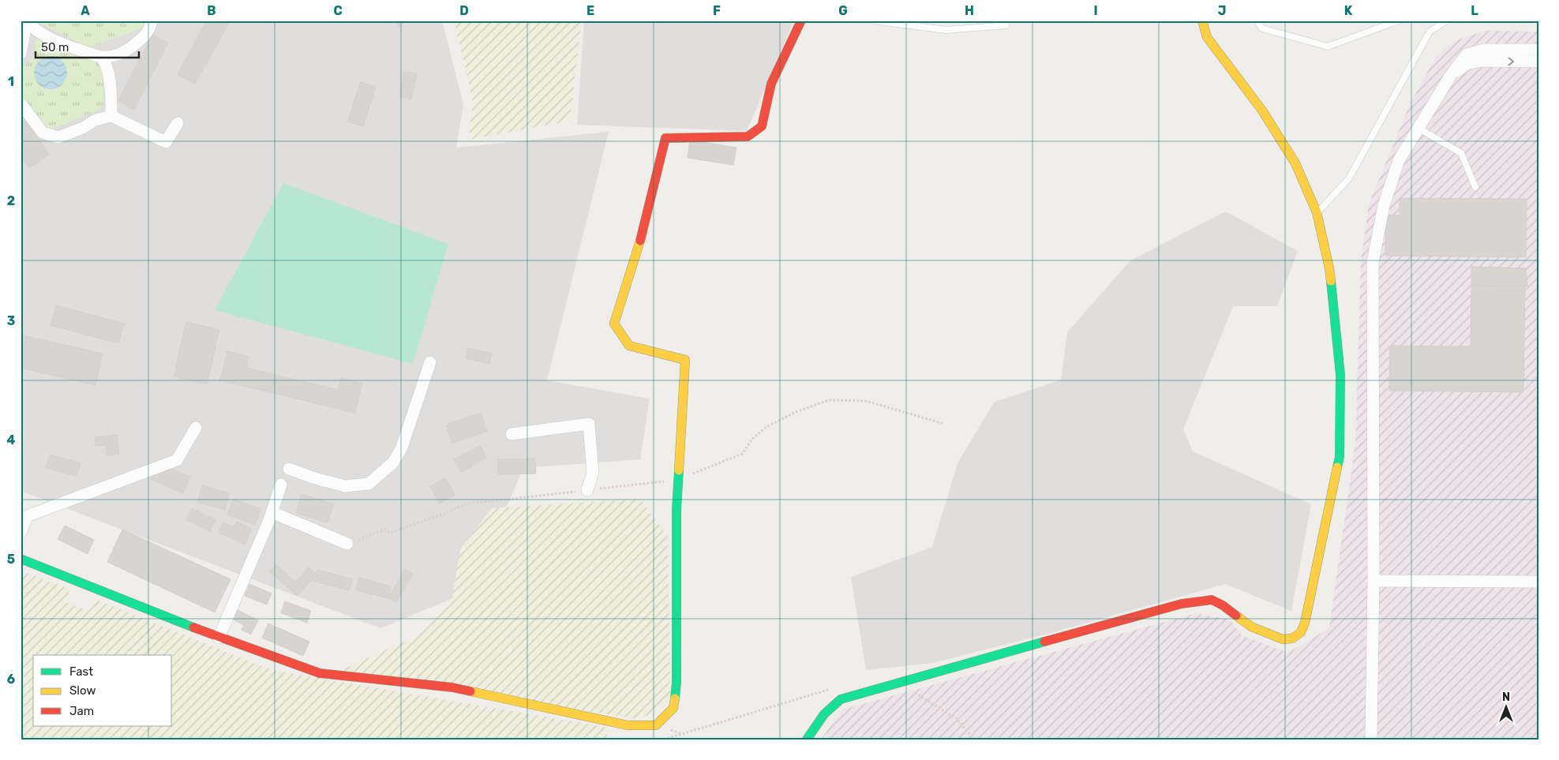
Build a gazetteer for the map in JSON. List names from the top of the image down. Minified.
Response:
{"legend":["Fast","Slow","Jam"],"scale_bar":"50 m","north":"top","grid":{"columns":["A","B","C","D","E","F","G","H","I","J","K","L"],"rows":["1","2","3","4","5","6"]}}
